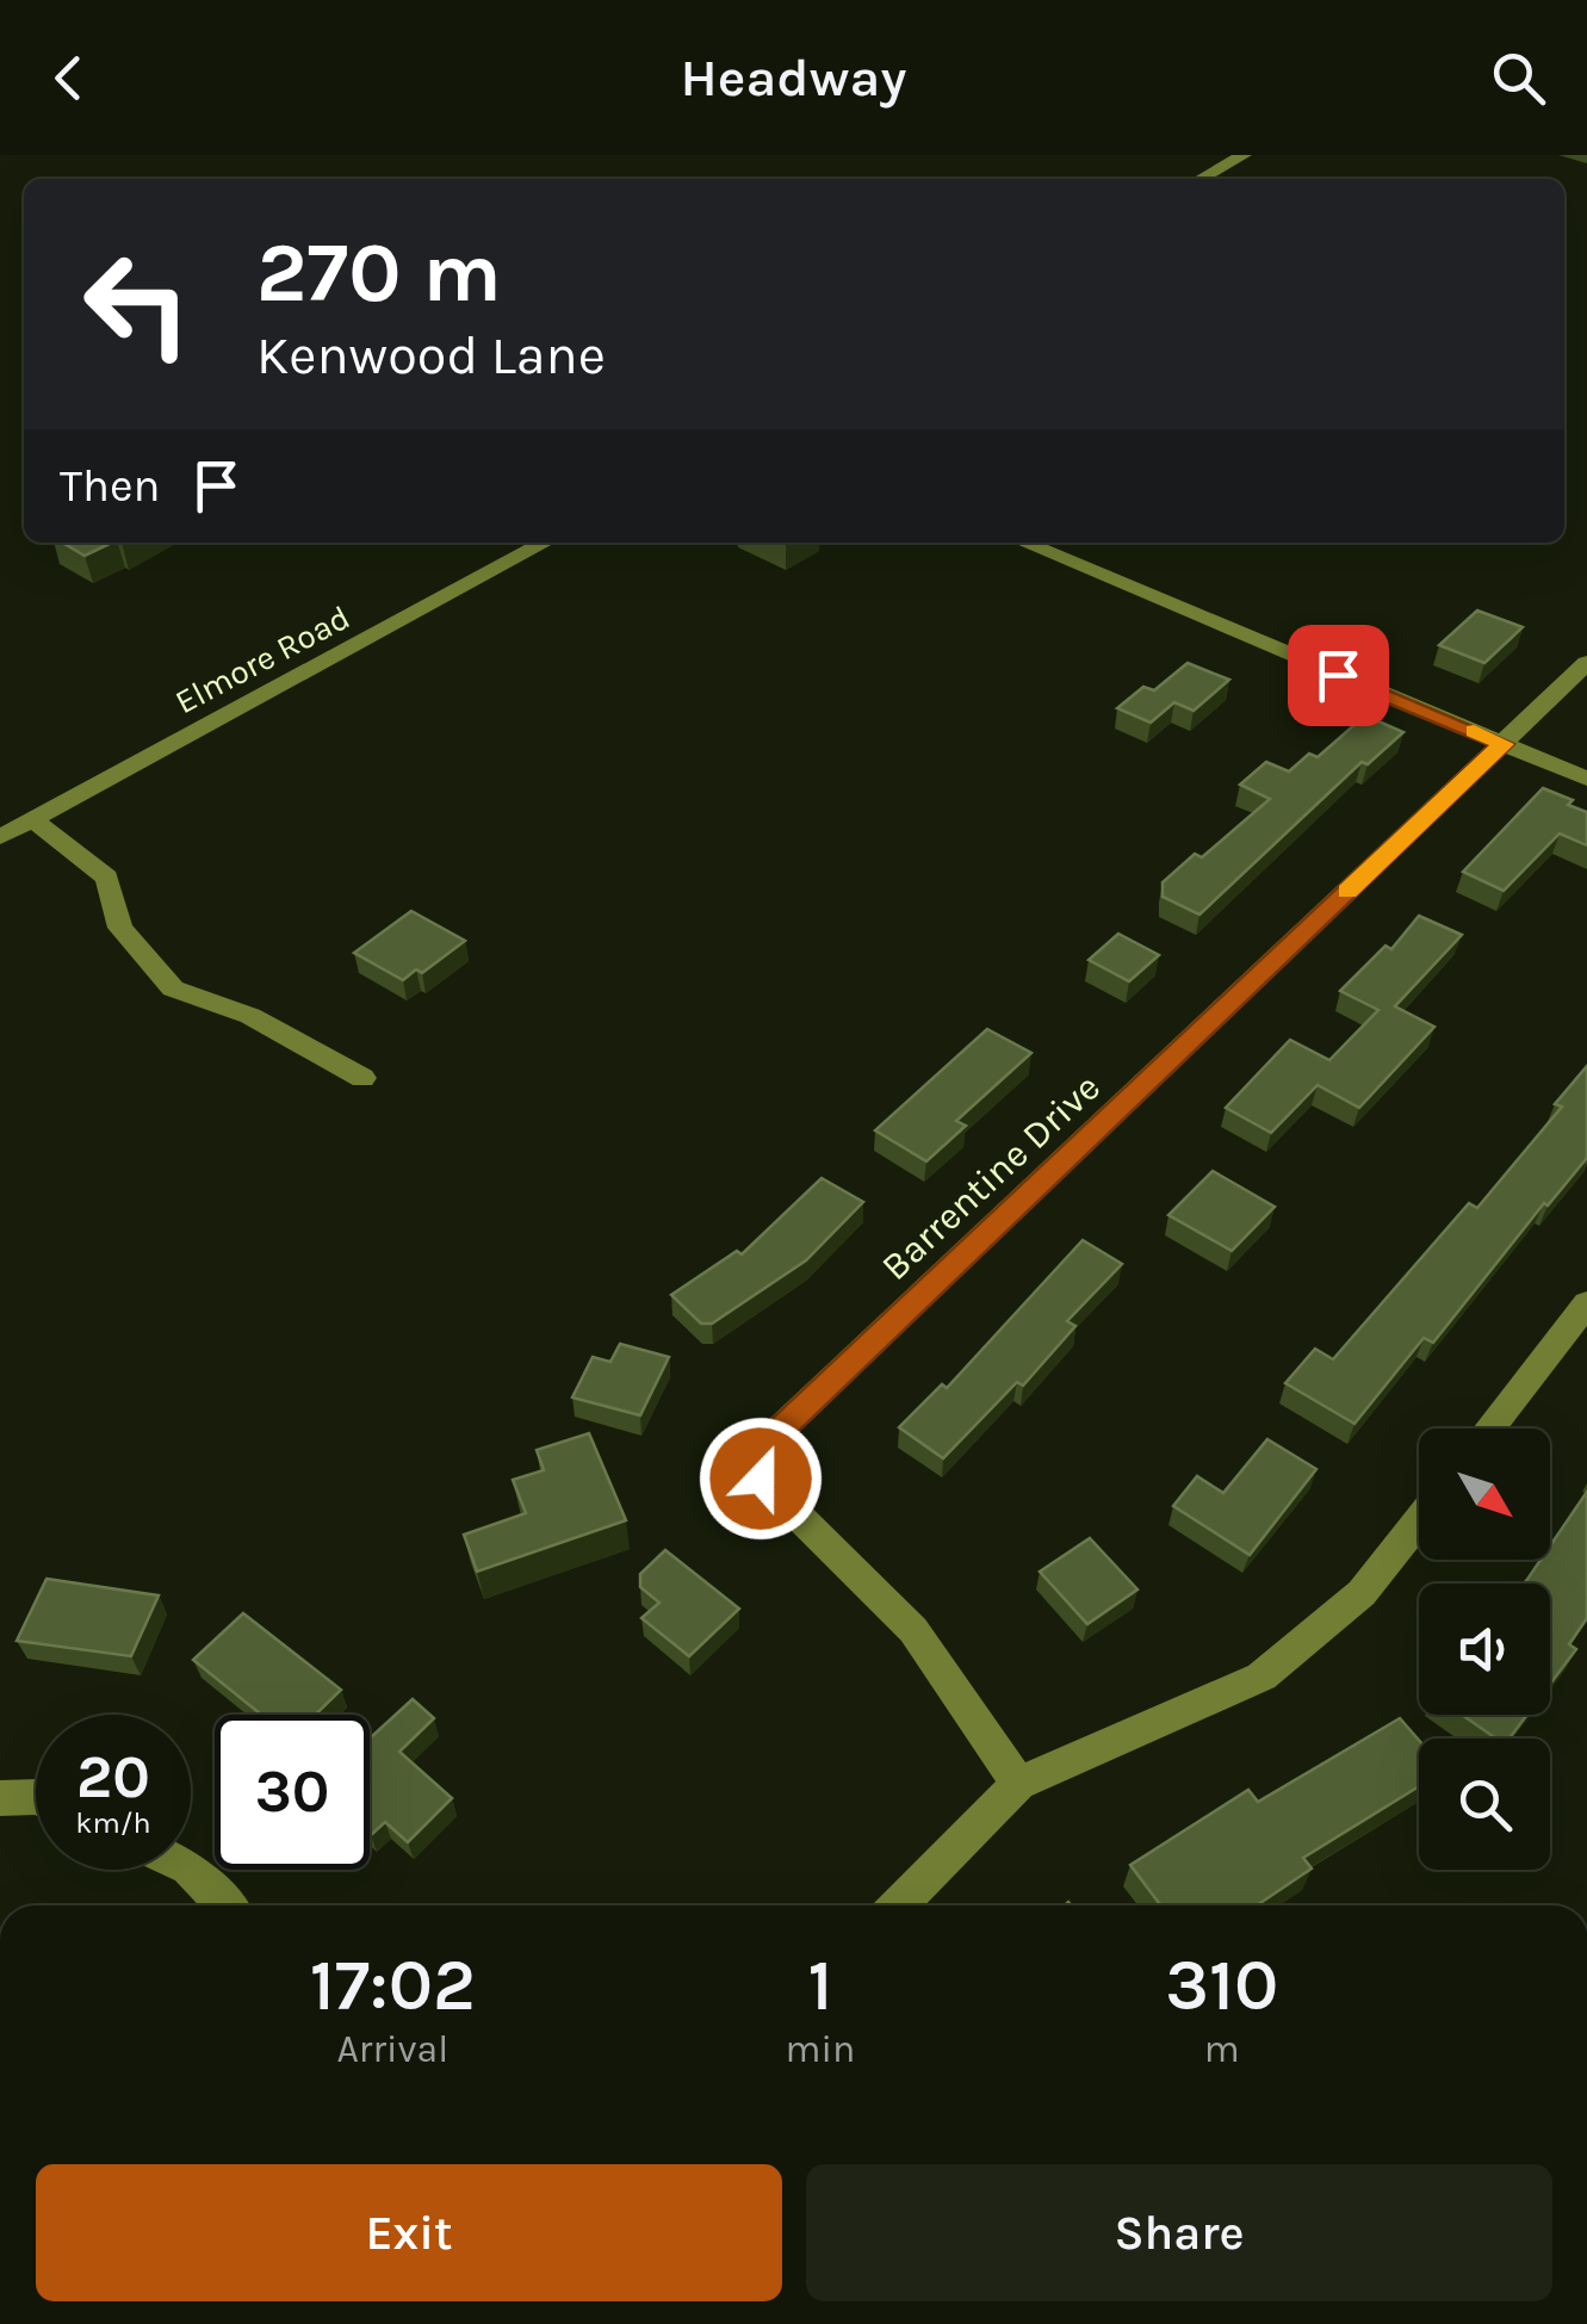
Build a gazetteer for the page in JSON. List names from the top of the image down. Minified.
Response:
{"streets":{"street":["Elmore Road","Barrentine Drive"]},"north":"bottom right","page":{"header":"Headway","turn":["270 m","Kenwood Lane"],"then":"Then","speed":"20 km/h","limit":"30","eta":["17:02","Arrival","1","min","310","m"],"buttons":["Exit","Share"]}}
